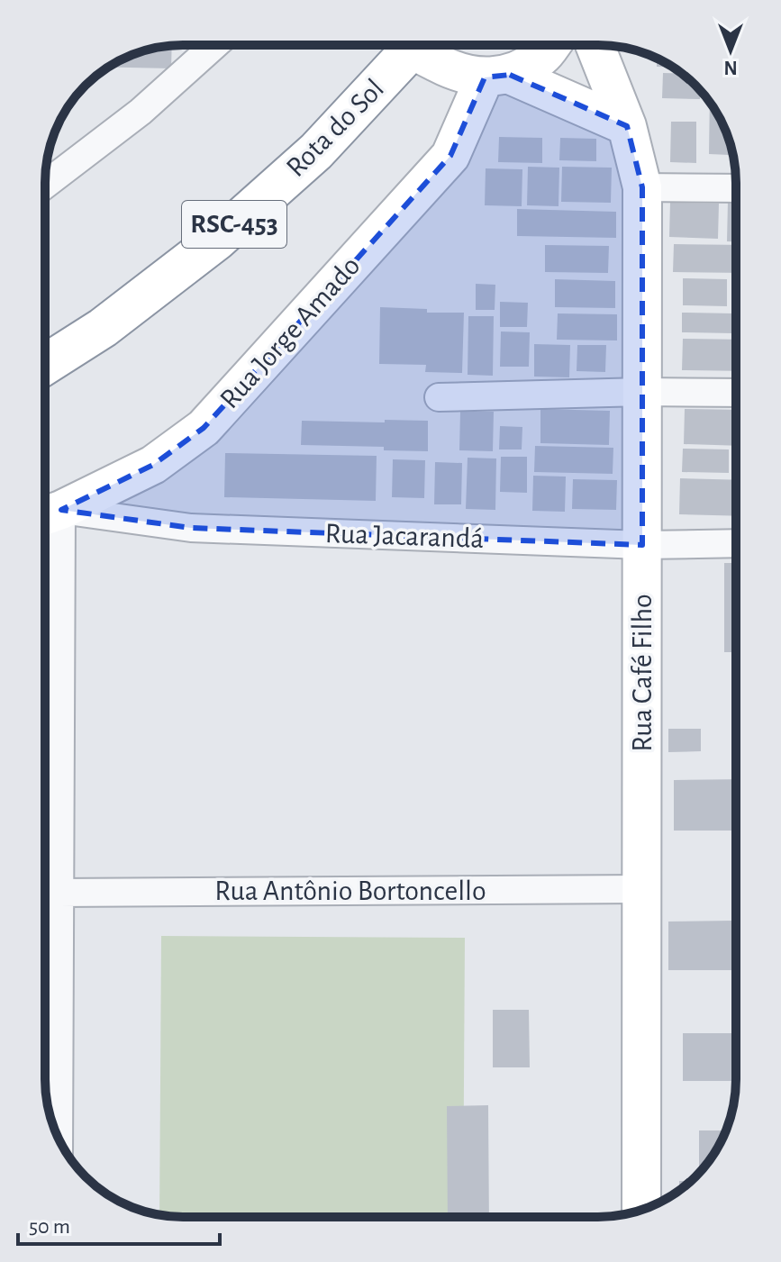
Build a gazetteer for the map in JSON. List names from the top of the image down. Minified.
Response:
{"streets":{"highway":["Rota do Sol","RSC-453"],"street":["Rua Jorge Amado","Rua Jacarandá","Rua Café Filho","Rua Antônio Bortoncello"]},"crossings":[["Rua Jorge Amado","Rua Jacarandá"],["Rua Jacarandá","Rua Café Filho"],["Rua Café Filho","Rua Antônio Bortoncello"]],"scale_bar":"50 m","north":"bottom"}
